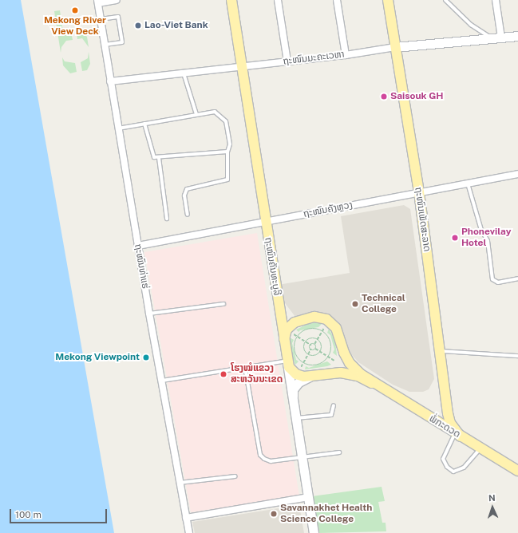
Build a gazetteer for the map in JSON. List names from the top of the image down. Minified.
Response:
{"streets":{"main road":["ຖະໜົນເພັດສະລາດ","ຖະໜົນຄັນທະບູລີ","ພໍ່ກະດວດ"],"street":["ຖະໜົນມະຄະເວຫາ","ຖະໜົນຄັງຫຼວງ","ຖະໜົນທ່າແຮ່"]},"crossings":[["ຖະໜົນມະຄະເວຫາ","ຖະໜົນເພັດສະລາດ"],["ຖະໜົນມະຄະເວຫາ","ຖະໜົນທ່າແຮ່"],["ຖະໜົນມະຄະເວຫາ","ຖະໜົນຄັນທະບູລີ"],["ຖະໜົນຄັງຫຼວງ","ຖະໜົນເພັດສະລາດ"],["ຖະໜົນຄັງຫຼວງ","ຖະໜົນທ່າແຮ່"],["ຖະໜົນຄັງຫຼວງ","ຖະໜົນຄັນທະບູລີ"],["ຖະໜົນເພັດສະລາດ","ພໍ່ກະດວດ"]],"places":["Mekong River View Deck","Lao-Viet Bank","Saisouk GH","Phonevilay Hotel","Technical College","Mekong Viewpoint","ໂຮງໝໍແຂວງ ສະຫວັນນະເຂດ","Savannakhet Health Science College"],"scale_bar":"100 m","north":"top"}
